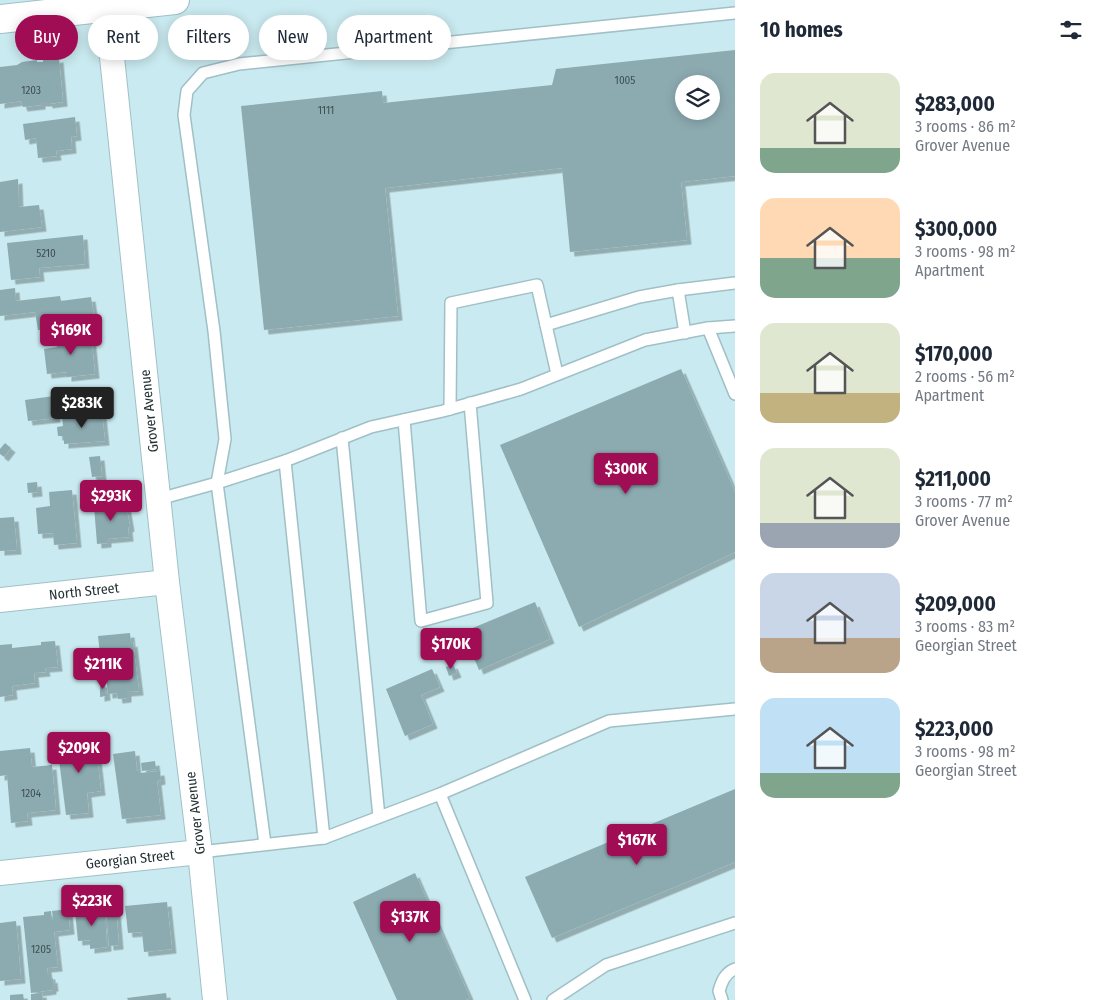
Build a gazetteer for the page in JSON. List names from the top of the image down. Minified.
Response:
{"streets":{"street":["Grover Avenue","North Street","Georgian Street"]},"crossings":[["Grover Avenue","North Street"],["Grover Avenue","Georgian Street"]],"house_numbers":["1005","1203","1111","5210","1204","1205"],"page":{"heading":"10 homes","chip":["Buy","Rent","Filters","New","Apartment"],"list":[{"name":"$283,000","note":"3 rooms · 86 m² · Grover Avenue"},{"name":"$300,000","note":"3 rooms · 98 m² · Apartment"},{"name":"$170,000","note":"2 rooms · 56 m² · Apartment"},{"name":"$211,000","note":"3 rooms · 77 m² · Grover Avenue"},{"name":"$209,000","note":"3 rooms · 83 m² · Georgian Street"},{"name":"$223,000","note":"3 rooms · 98 m² · Georgian Street"}],"price":["$169K","$283K","$300K","$293K","$170K","$211K","$209K","$167K","$223K","$137K"]}}
